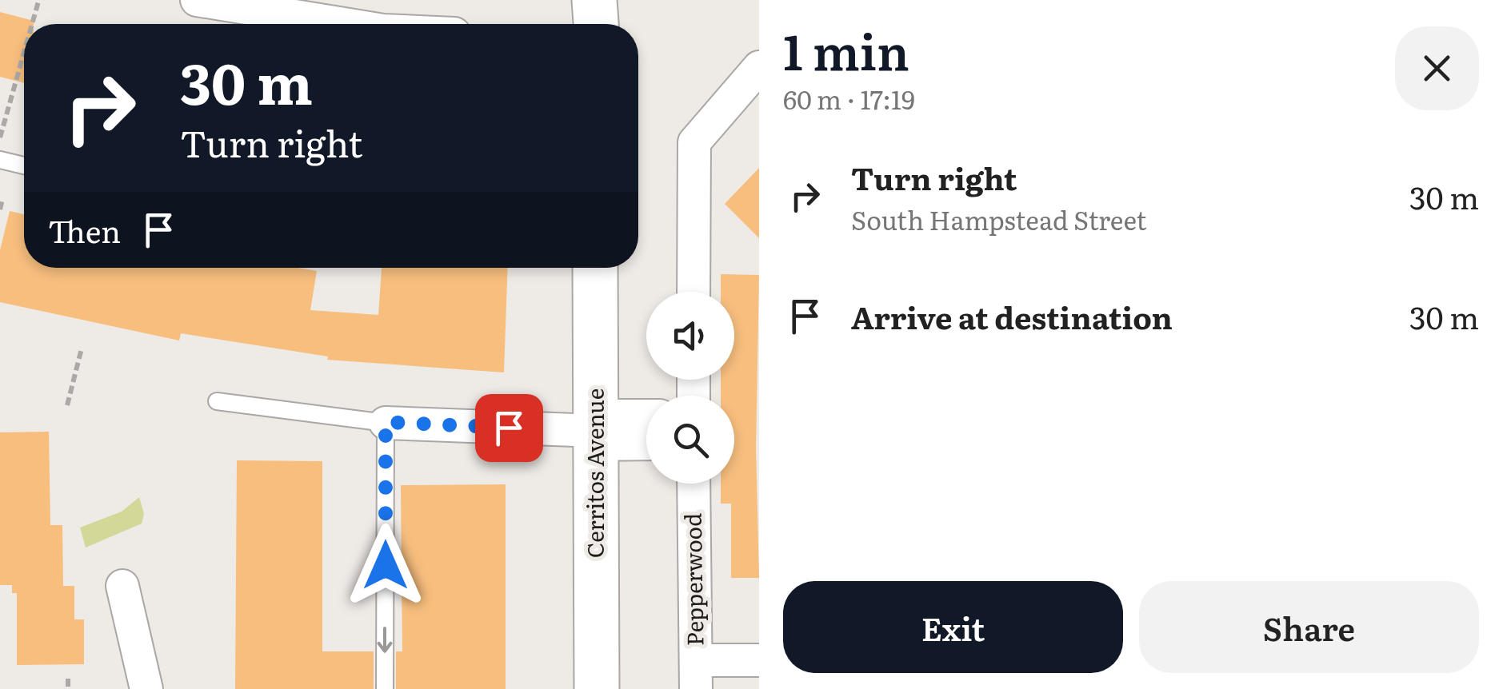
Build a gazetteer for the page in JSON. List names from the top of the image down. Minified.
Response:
{"streets":{"street":["Cerritos Avenue","Pepperwood"]},"page":{"heading":["1 min","60 m · 17:19"],"turn":["30 m","Turn right"],"list":[{"name":"Turn right","note":"South Hampstead Street","value":"30 m"},{"name":"Arrive at destination","value":"30 m"}],"then":"Then","buttons":["Exit","Share"]}}
